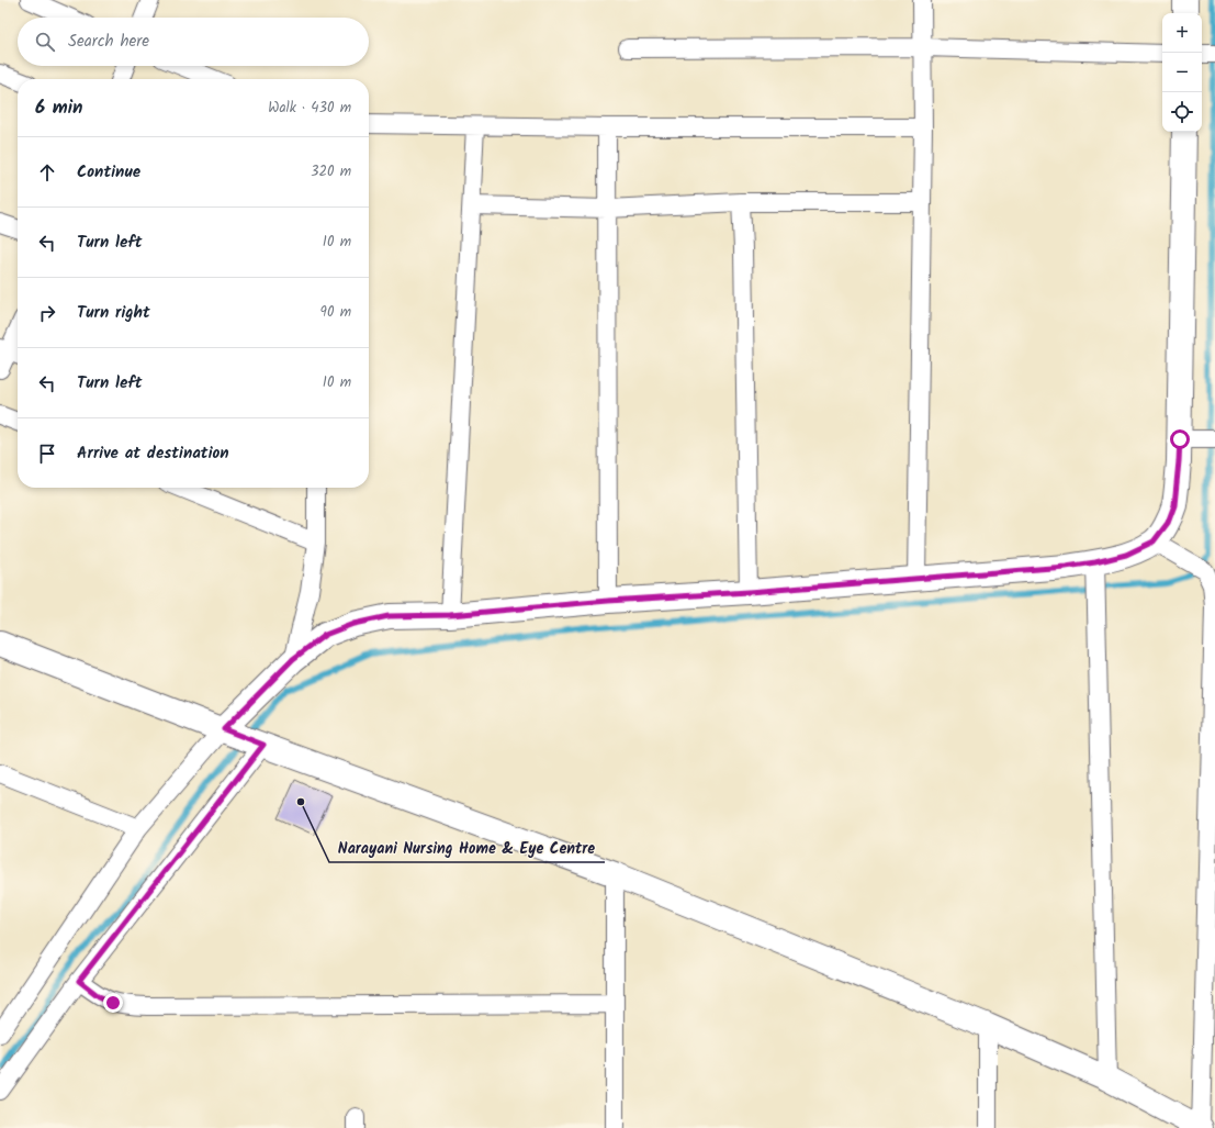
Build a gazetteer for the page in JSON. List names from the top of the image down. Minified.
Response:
{"places":["Narayani Nursing Home & Eye Centre"],"page":{"map_buttons":["+","−"],"search":"Search here","heading":["6 min","Walk · 430 m"],"list":[["Continue","320 m"],["Turn left","10 m"],["Turn right","90 m"],["Turn left","10 m"],"Arrive at destination"]}}
